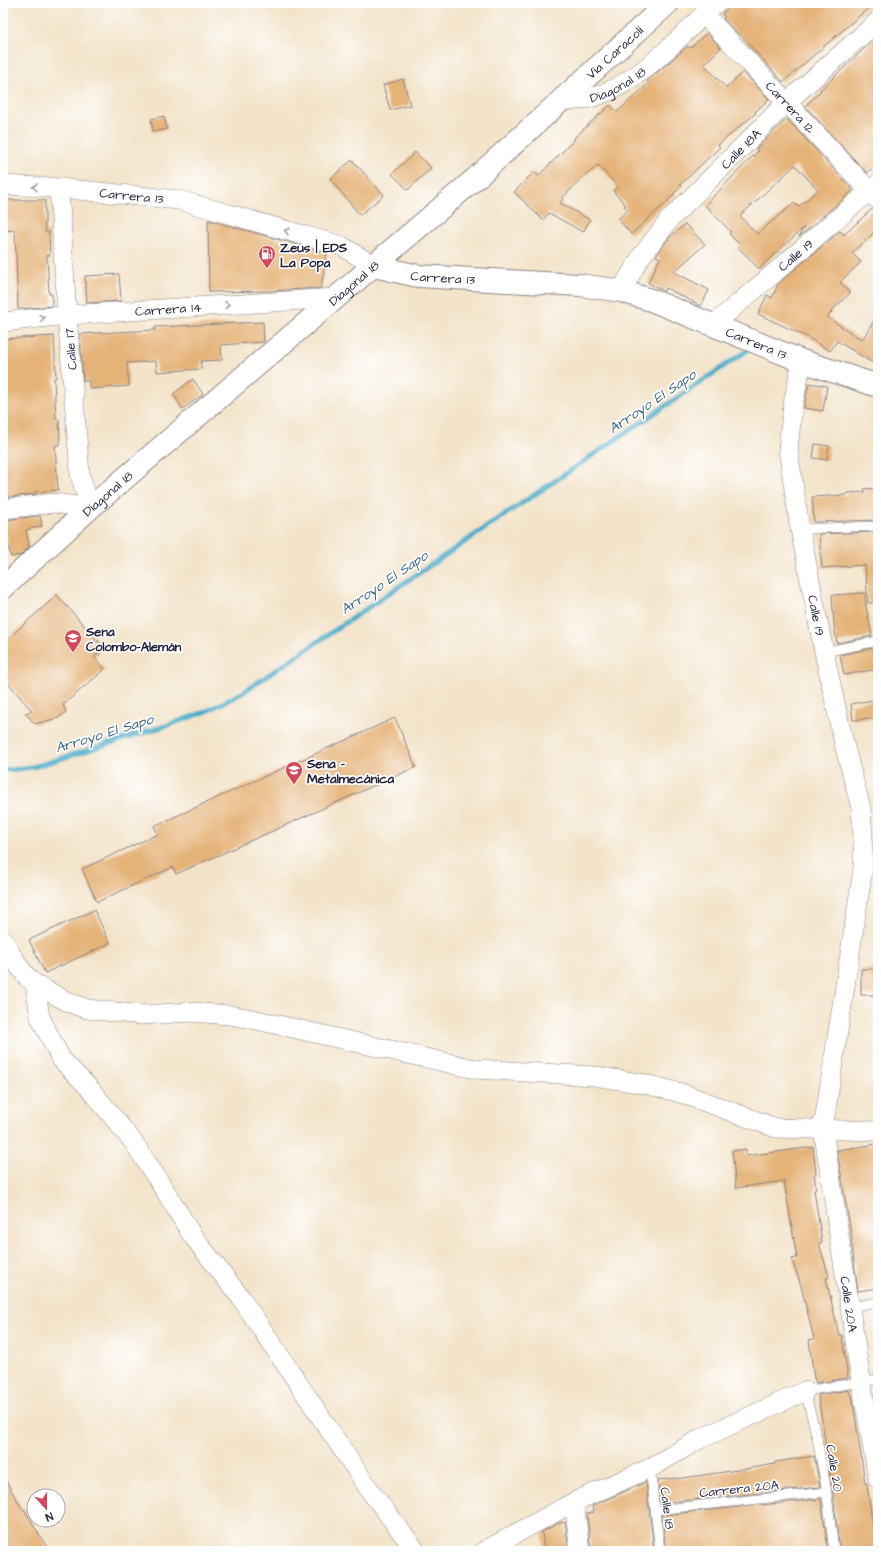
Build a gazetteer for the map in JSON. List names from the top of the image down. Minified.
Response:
{"streets":{"main road":["Vía Caracolí","Diagonal 18","Carrera 13"],"street":["Carrera 12","Calle 18A","Calle 19","Carrera 14","Calle 17","Calle 20A"],"lane":["Calle 20","Carrera 20A","Calle 18"]},"crossings":[["Vía Caracolí","Diagonal 18"],["Diagonal 18","Carrera 12"],["Diagonal 18","Carrera 13"],["Diagonal 18","Carrera 14"],["Diagonal 18","Calle 17"],["Carrera 12","Calle 18A"],["Carrera 12","Calle 19"],["Calle 18A","Carrera 13"],["Carrera 13","Calle 19"],["Carrera 13","Calle 17"],["Calle 19","Calle 20A"],["Carrera 14","Calle 17"],["Calle 20","Carrera 20A"],["Carrera 20A","Calle 18"]],"one_way":["Carrera 13","Carrera 14"],"water":["Arroyo El Sapo"],"places":{"fuel station":["Zeus | EDS La Popa"],"school or university":["Sena Colombo-Alemán","Sena - Metalmecánica"]},"north":"bottom"}
